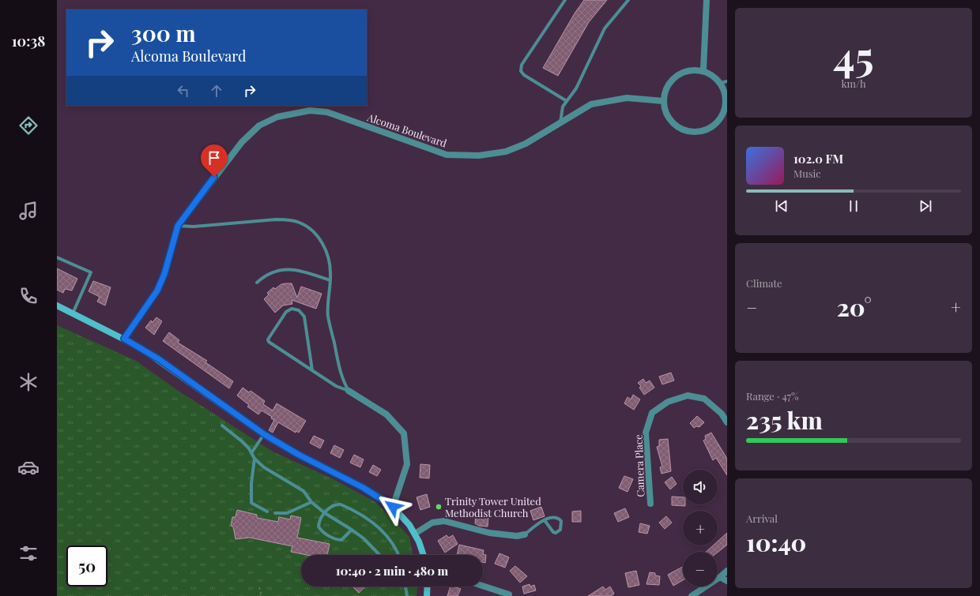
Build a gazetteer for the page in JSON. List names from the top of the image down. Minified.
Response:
{"streets":{"street":["Alcoma Boulevard","Camera Place"]},"places":["Trinity Tower United Methodist Church"],"page":{"tabs":"10:38","tile":[["45","km/h"],"Climate",["Range · 47%","235 km"],["Arrival","10:40"]],"turn":["300 m","Alcoma Boulevard"],"song":["102.0 FM","Music"],"heat":["−","20°","+"],"map_buttons":["+","−"],"limit":"50","trip":"10:40 · 2 min · 480 m"}}
